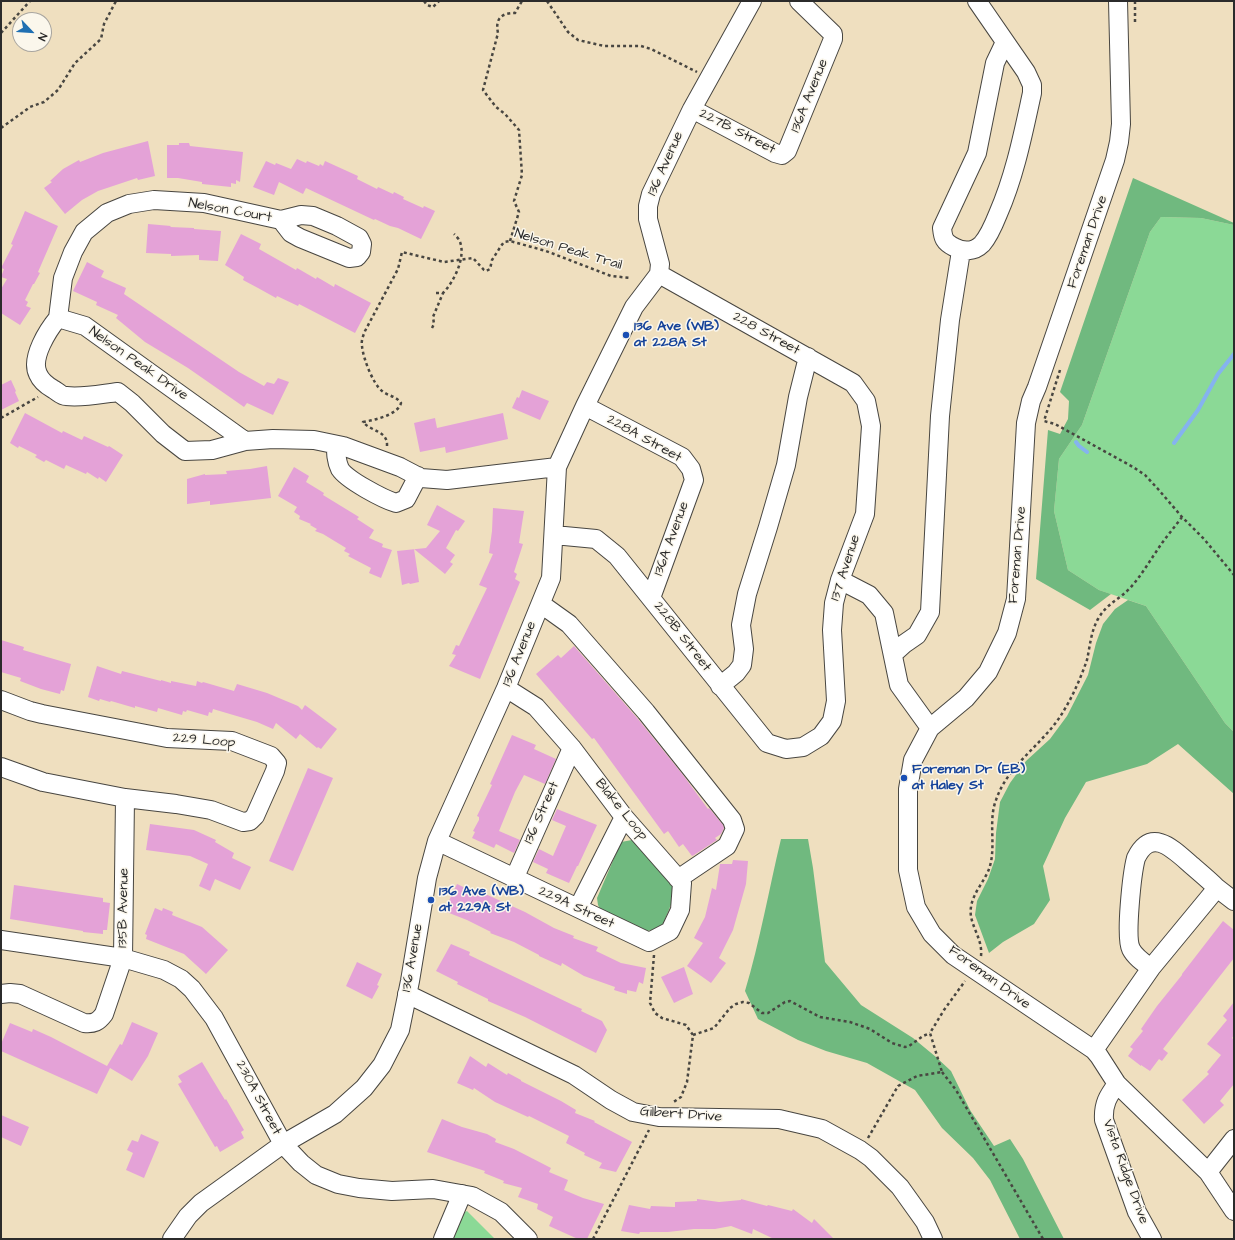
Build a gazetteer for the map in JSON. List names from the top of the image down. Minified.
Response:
{"streets":{"street":["136A Avenue","227B Street","136 Avenue","Nelson Court","Foreman Drive","228 Street","Nelson Peak Drive","228A Street","137 Avenue","228B Street","229 Loop","Blake Loop","136 Street","135B Avenue","229A Street","230A Street","Gilbert Drive","Vista Ridge Drive"],"path":["Nelson Peak Trail"]},"crossings":[["136A Avenue","227B Street"],["136A Avenue","228A Street"],["136A Avenue","228B Street"],["227B Street","136 Avenue"],["136 Avenue","228 Street"],["136 Avenue","228A Street"],["136 Avenue","228B Street"],["136 Avenue","Blake Loop"],["136 Avenue","229A Street"],["136 Avenue","230A Street"],["136 Avenue","Gilbert Drive"],["Nelson Court","Nelson Peak Drive"],["Foreman Drive","Vista Ridge Drive"],["228 Street","137 Avenue"],["137 Avenue","228B Street"],["229 Loop","135B Avenue"],["Blake Loop","136 Street"],["136 Street","229A Street"],["135B Avenue","230A Street"]],"places":["136 Ave (WB) at 228A St","Foreman Dr (EB) at Haley St","136 Ave (WB) at 229A St"],"north":"bottom right"}
